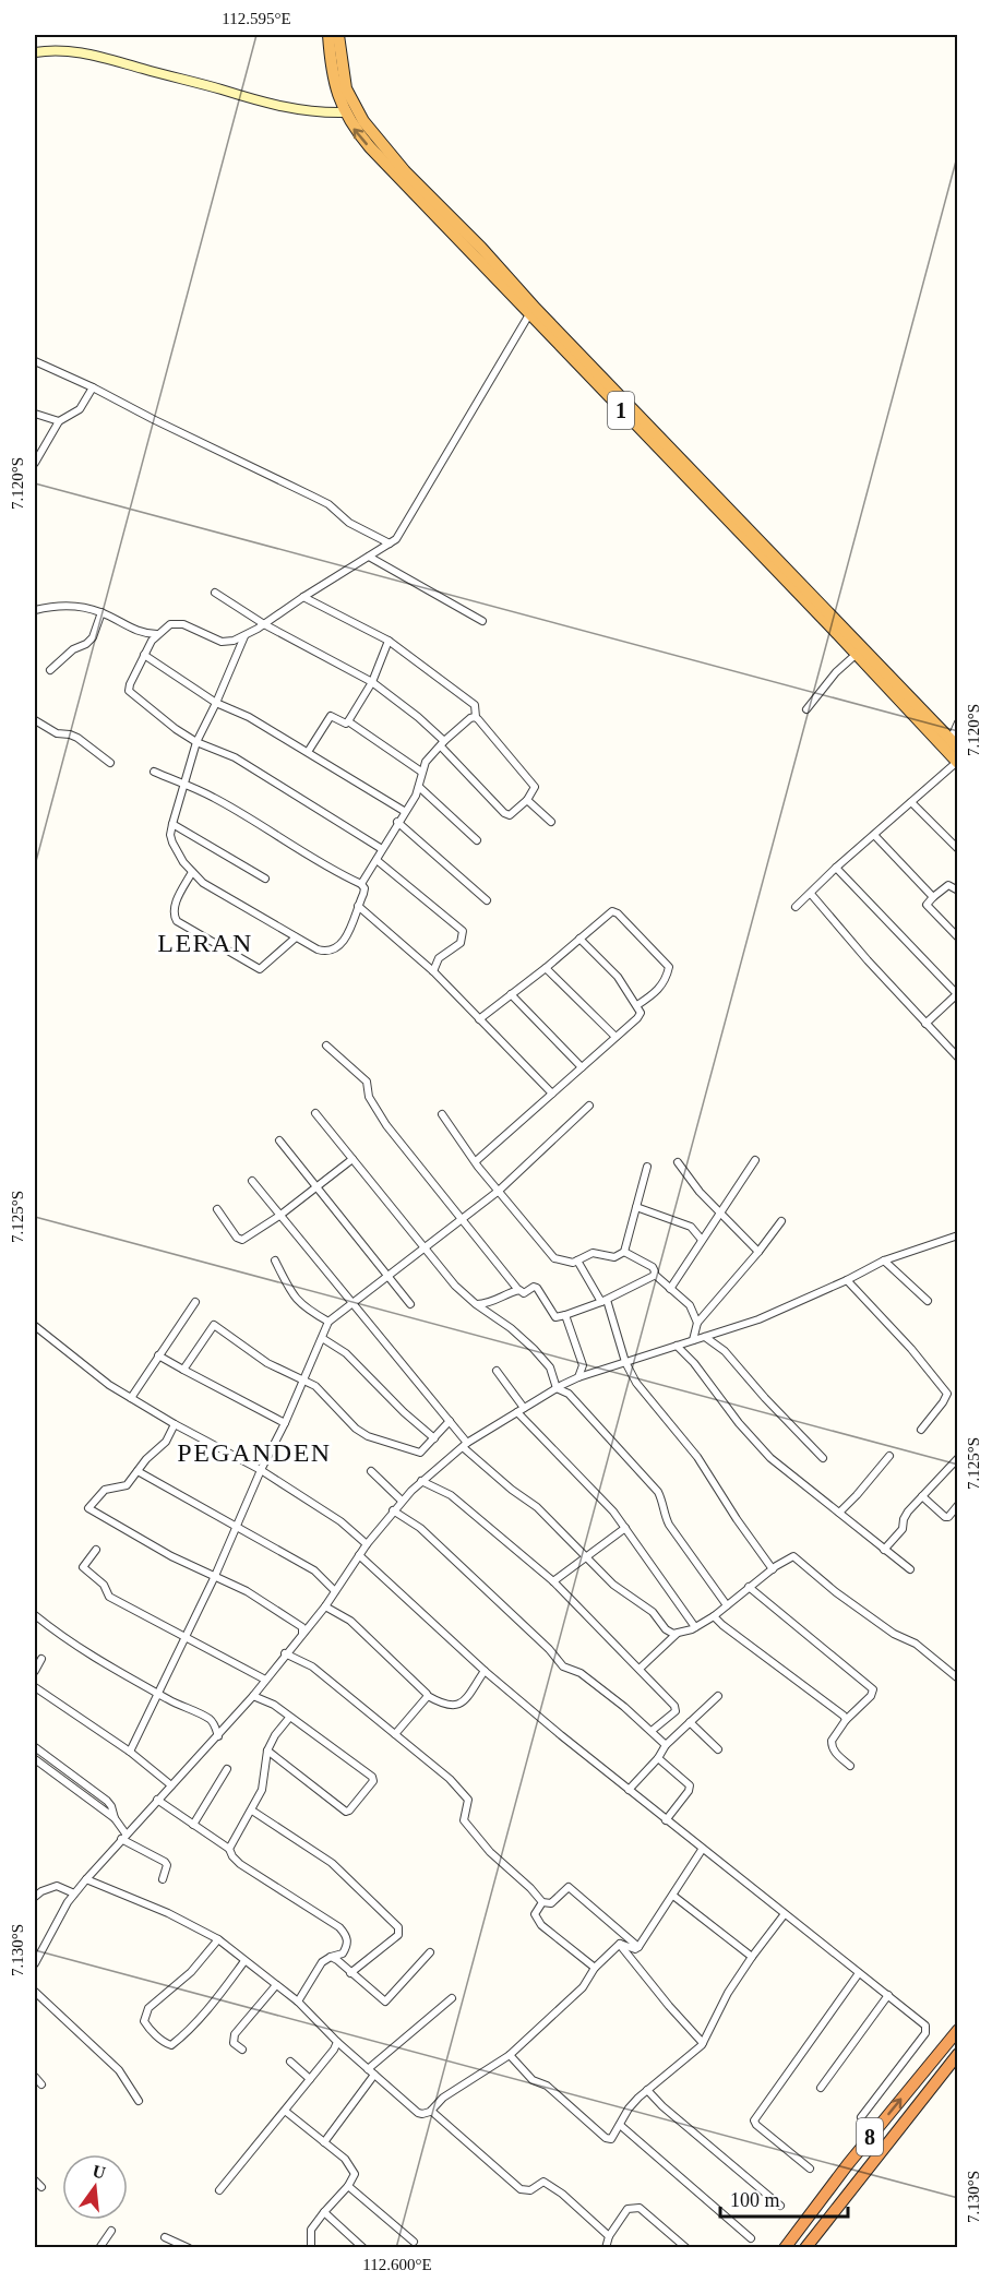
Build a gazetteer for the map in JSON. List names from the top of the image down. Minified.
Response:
{"streets":{"highway":["1","8"]},"districts":["LERAN","PEGANDEN"],"scale_bar":"100 m","north":"top","coordinates":["112.595°E","7.120°S","7.125°S","7.130°S","112.600°E"]}
